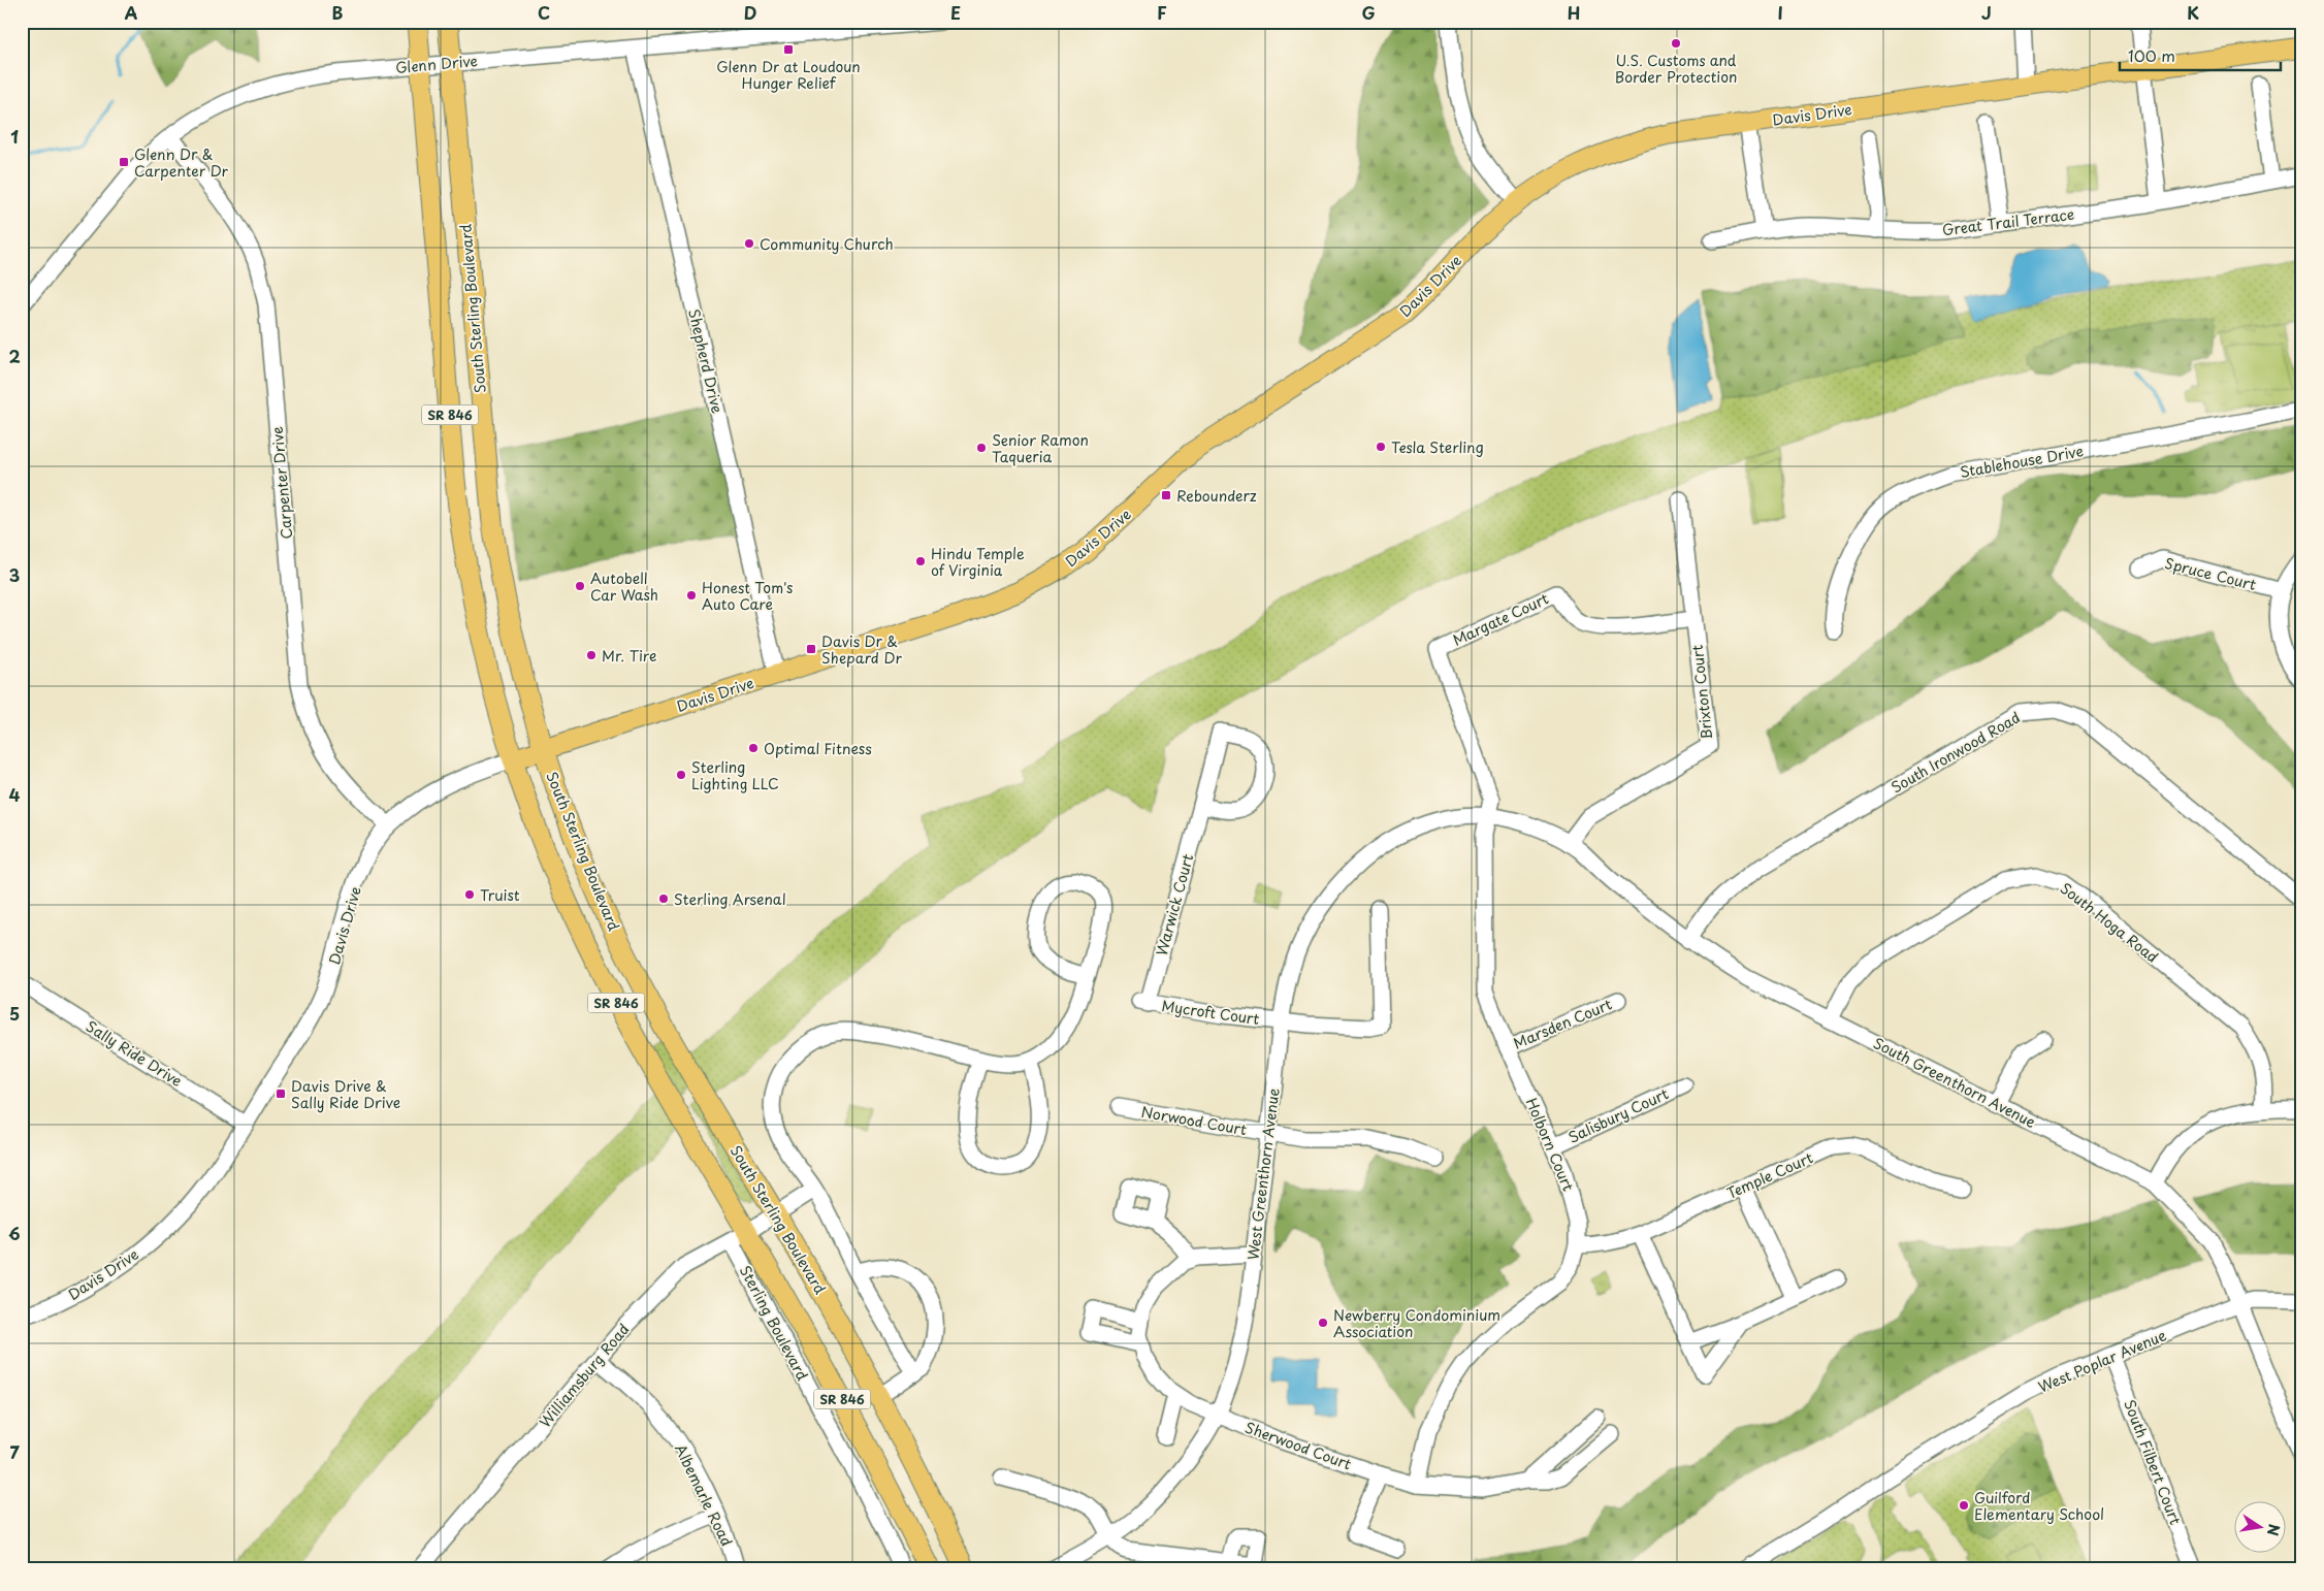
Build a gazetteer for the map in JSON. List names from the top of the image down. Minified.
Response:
{"streets":{"main road":["Davis Drive","South Sterling Boulevard","SR 846"],"street":["Glenn Drive","Great Trail Terrace","Shepherd Drive","Stablehouse Drive","Carpenter Drive","Spruce Court","Margate Court","Brixton Court","South Ironwood Road","Warwick Court","South Hoga Road","Mycroft Court","Marsden Court","Sally Ride Drive","South Greenthorn Avenue","Salisbury Court","Norwood Court","Holborn Court","West Greenthorn Avenue","Temple Court","Sterling Boulevard","West Poplar Avenue","Williamsburg Road","Sherwood Court","South Filbert Court","Albemarle Road"]},"crossings":[["Glenn Drive","South Sterling Boulevard"],["Glenn Drive","Shepherd Drive"],["Glenn Drive","SR 846"],["Glenn Drive","Carpenter Drive"],["Davis Drive","South Sterling Boulevard"],["Davis Drive","Shepherd Drive"],["Davis Drive","SR 846"],["Davis Drive","Carpenter Drive"],["Davis Drive","Sally Ride Drive"],["South Sterling Boulevard","Williamsburg Road"],["SR 846","Williamsburg Road"],["Margate Court","Brixton Court"],["Margate Court","South Greenthorn Avenue"],["Margate Court","Holborn Court"],["Margate Court","West Greenthorn Avenue"],["Brixton Court","South Greenthorn Avenue"],["South Ironwood Road","South Greenthorn Avenue"],["Warwick Court","Mycroft Court"],["South Hoga Road","South Greenthorn Avenue"],["Mycroft Court","West Greenthorn Avenue"],["Marsden Court","Holborn Court"],["South Greenthorn Avenue","Holborn Court"],["South Greenthorn Avenue","West Greenthorn Avenue"],["South Greenthorn Avenue","West Poplar Avenue"],["Salisbury Court","Holborn Court"],["Norwood Court","West Greenthorn Avenue"],["Holborn Court","West Greenthorn Avenue"],["Holborn Court","Temple Court"],["Holborn Court","Sherwood Court"],["West Greenthorn Avenue","Sherwood Court"],["Sterling Boulevard","Williamsburg Road"],["West Poplar Avenue","South Filbert Court"],["Williamsburg Road","Albemarle Road"]],"places":{"other":["U.S. Customs and Border Protection","Community Church","Tesla Sterling","Senior Ramon Taqueria","Hindu Temple of Virginia","Autobell Car Wash","Honest Tom's Auto Care","Mr. Tire","Optimal Fitness","Sterling Lighting LLC","Truist","Sterling Arsenal","Newberry Condominium Association","Guilford Elementary School"],"transit":["Glenn Dr at Loudoun Hunger Relief","Glenn Dr & Carpenter Dr","Rebounderz","Davis Dr & Shepard Dr","Davis Drive & Sally Ride Drive"]},"scale_bar":"100 m","north":"right","grid":{"columns":["A","B","C","D","E","F","G","H","I","J","K"],"rows":["1","2","3","4","5","6","7"]}}
